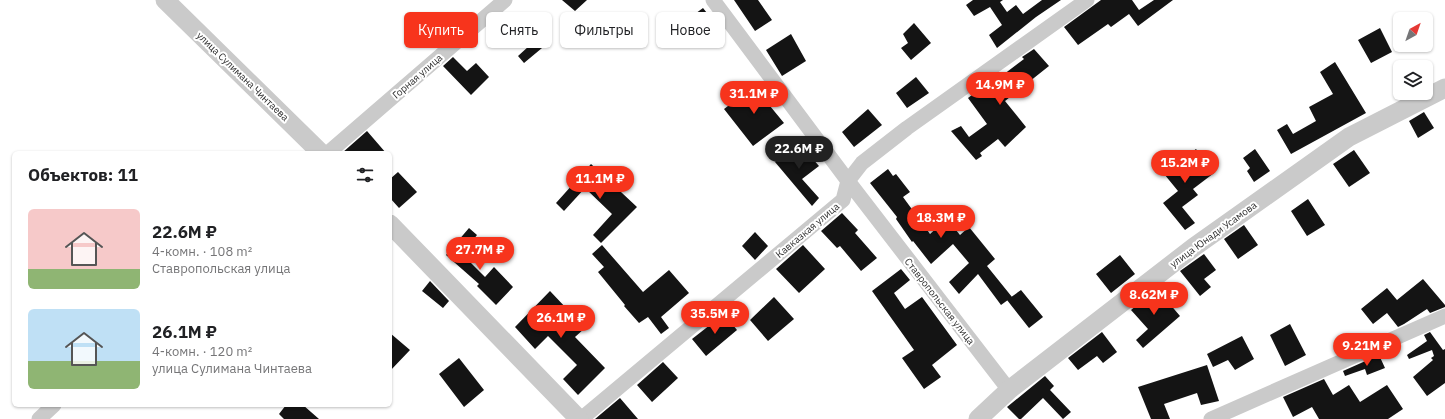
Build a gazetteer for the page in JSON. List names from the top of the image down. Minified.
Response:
{"streets":{"street":["улица Сулимана Чинтаева","Горная улица","Кавказкая улица","улица Юнади Усамова","Ставропольская улица"]},"crossings":[["Кавказкая улица","Ставропольская улица"],["улица Юнади Усамова","Ставропольская улица"]],"north":"top right","page":{"chip":["Купить","Снять","Фильтры","Новое"],"price":["14.9M ₽","31.1M ₽","22.6M ₽","15.2M ₽","11.1M ₽","18.3M ₽","27.7M ₽","8.62M ₽","35.5M ₽","26.1M ₽","9.21M ₽"],"heading":"Объектов: 11","list":[{"name":"22.6M ₽","note":"4-комн. · 108 m² · Ставропольская улица"},{"name":"26.1M ₽","note":"4-комн. · 120 m² · улица Сулимана Чинтаева"}]}}
